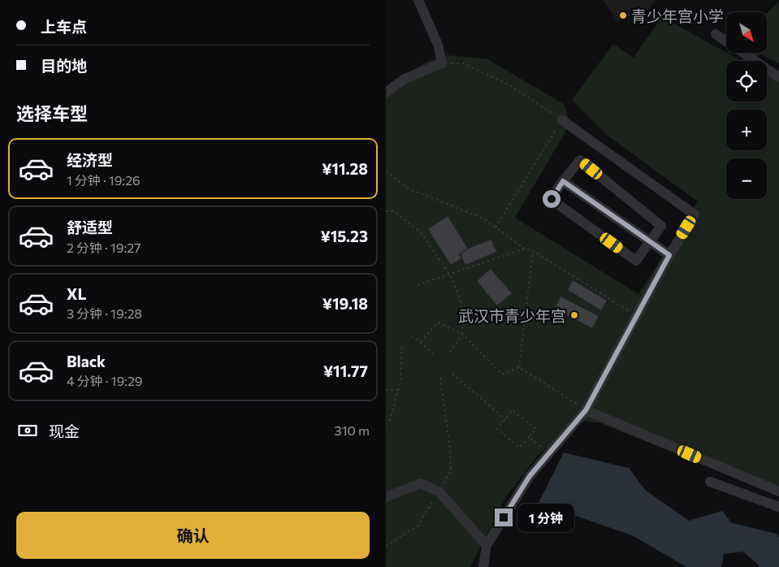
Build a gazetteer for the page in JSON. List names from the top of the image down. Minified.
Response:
{"places":["青少年宫小学","武汉市青少年宫"],"north":"bottom right","page":{"banner":["上车点","目的地"],"map_buttons":["+","−"],"heading":"选择车型","list":[{"name":"经济型","note":"1 分钟 · 19:26","value":"¥11.28"},{"name":"舒适型","note":"2 分钟 · 19:27","value":"¥15.23"},{"name":"XL","note":"3 分钟 · 19:28","value":"¥19.18"},{"name":"Black","note":"4 分钟 · 19:29","value":"¥11.77"}],"pay":["现金","310 m"],"buttons":"确认","bubble":"1 分钟"}}
